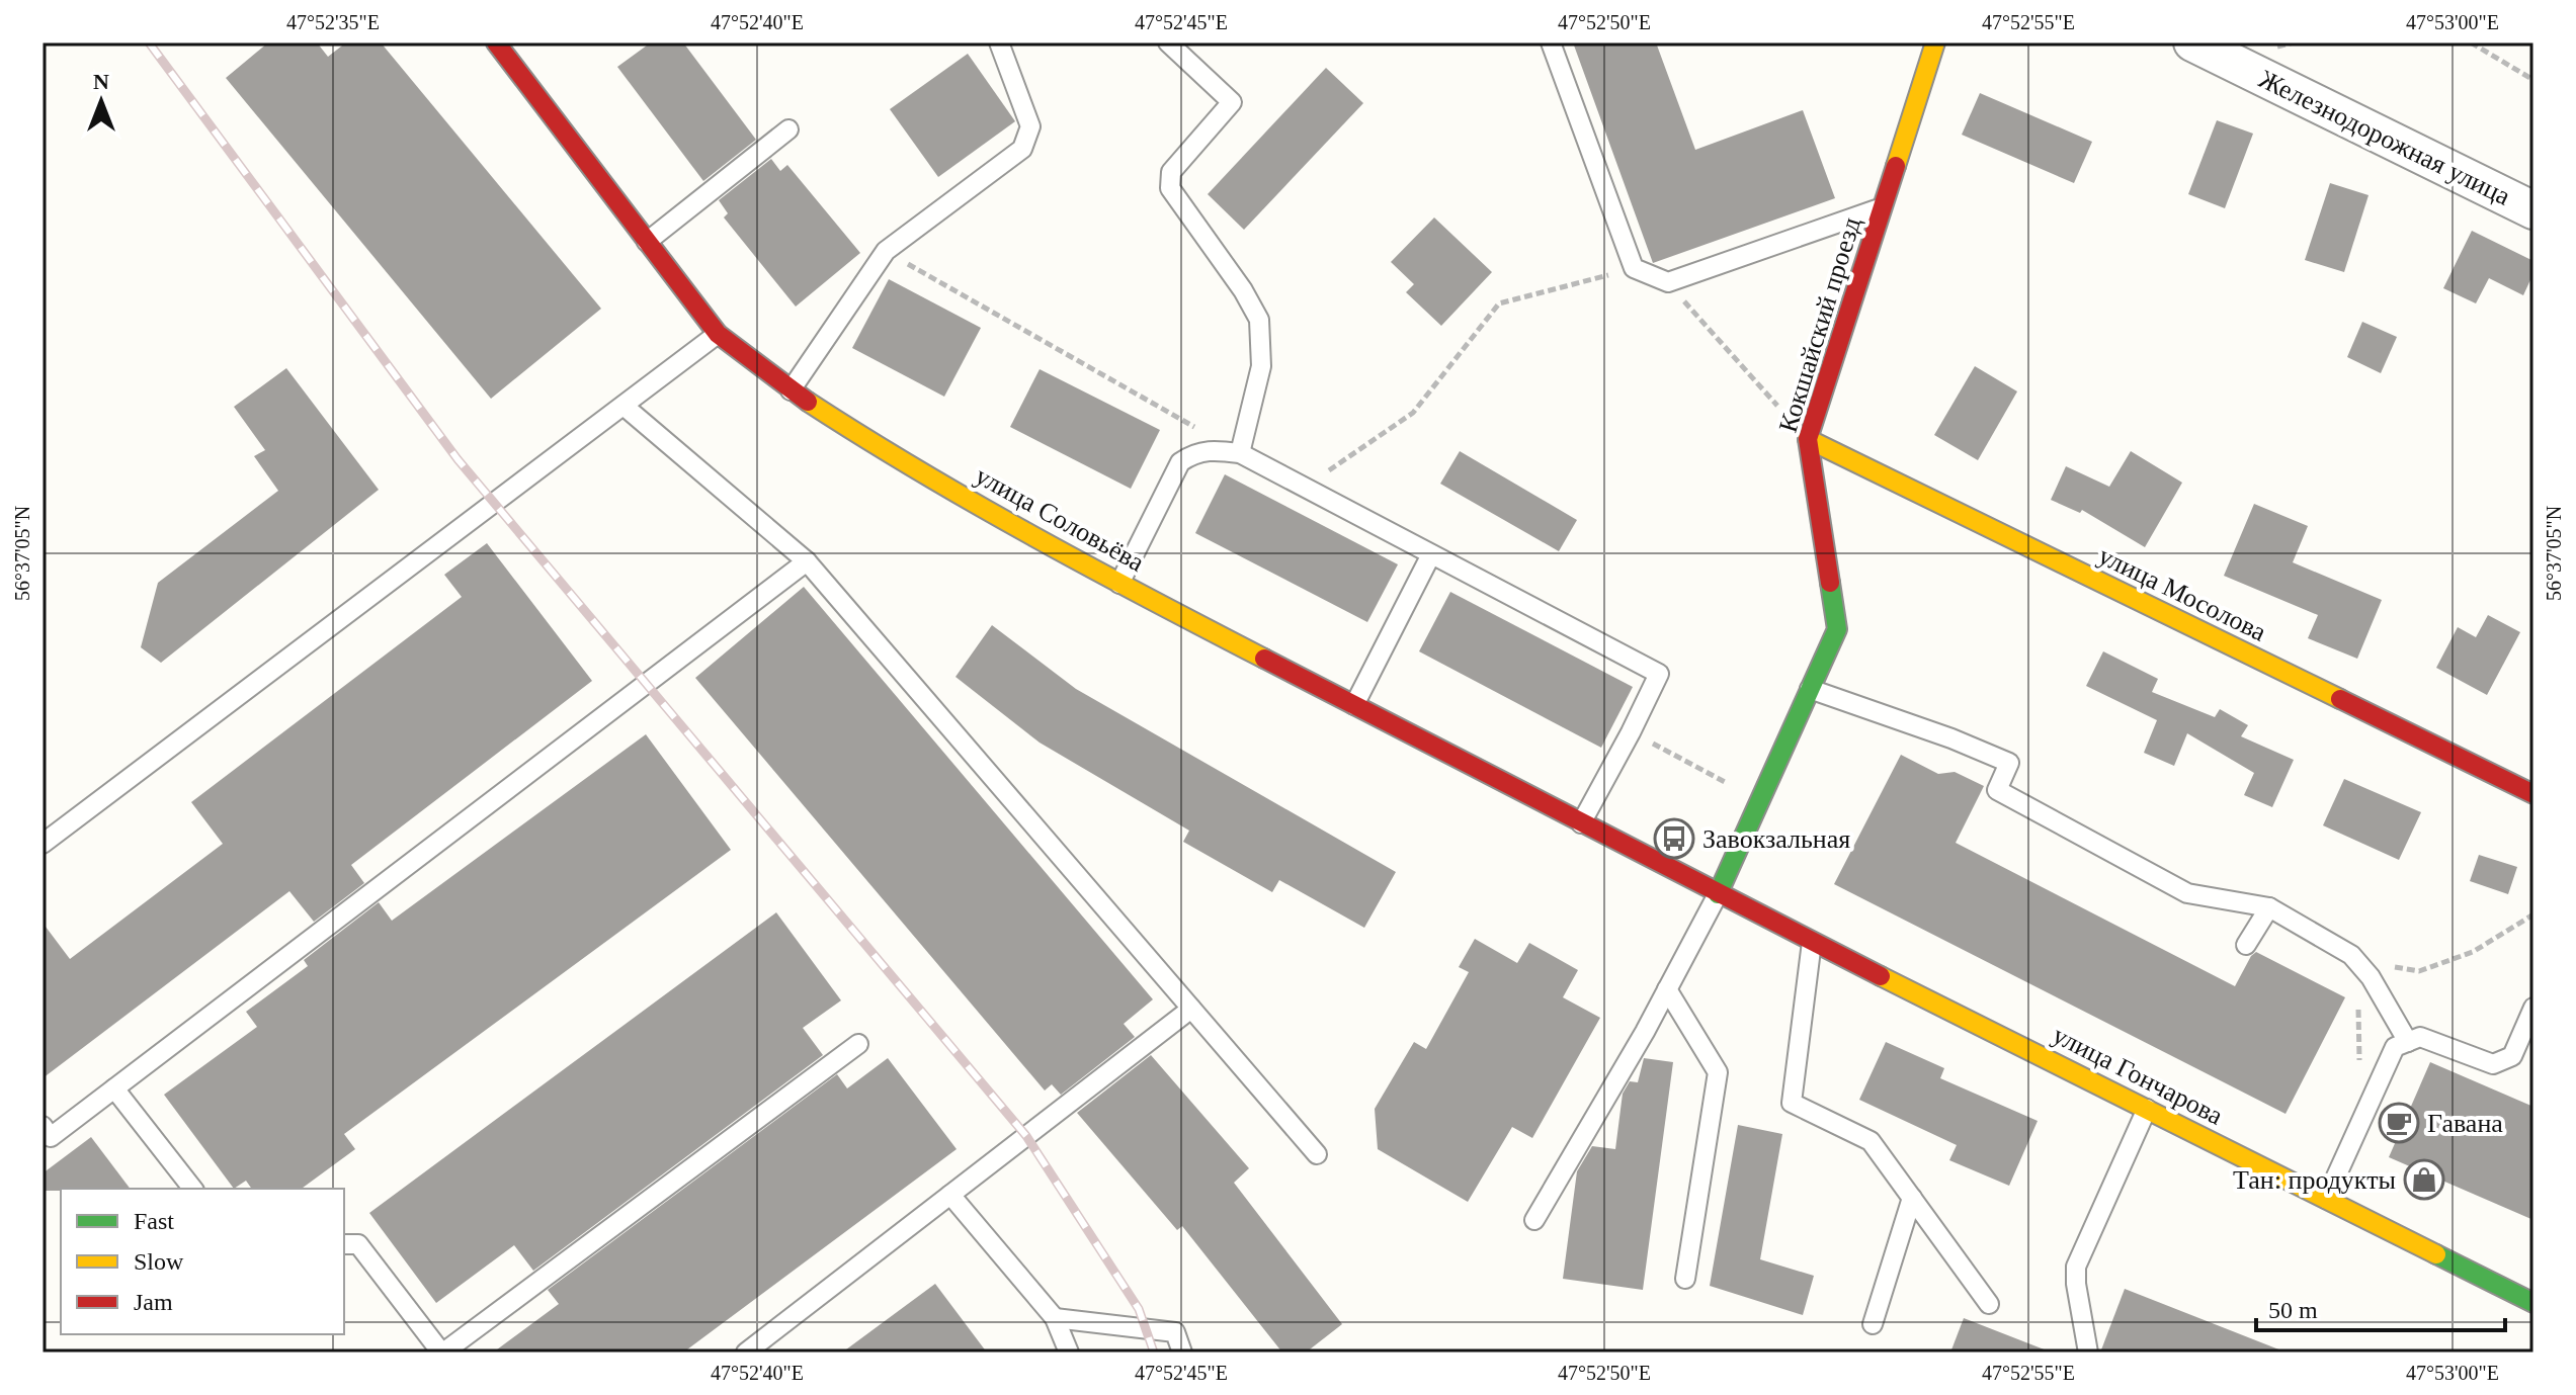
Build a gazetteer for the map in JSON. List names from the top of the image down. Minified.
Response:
{"streets":{"street":["Железнодорожная улица","Кокшайский проезд","улица Соловьёва","улица Мосолова","улица Гончарова"]},"crossings":[["Кокшайский проезд","улица Соловьёва"],["Кокшайский проезд","улица Мосолова"],["Кокшайский проезд","улица Гончарова"],["улица Соловьёва","улица Гончарова"]],"places":{"bus stop":["Завокзальная"],"cafe":["Гавана"],"shop":["Тан: продукты"]},"legend":["Fast","Slow","Jam"],"scale_bar":"50 m","north":"top","coordinates":["47°52'35\"E","47°52'40\"E","47°52'45\"E","47°52'50\"E","47°52'55\"E","47°53'00\"E","56°37'05\"N"]}
